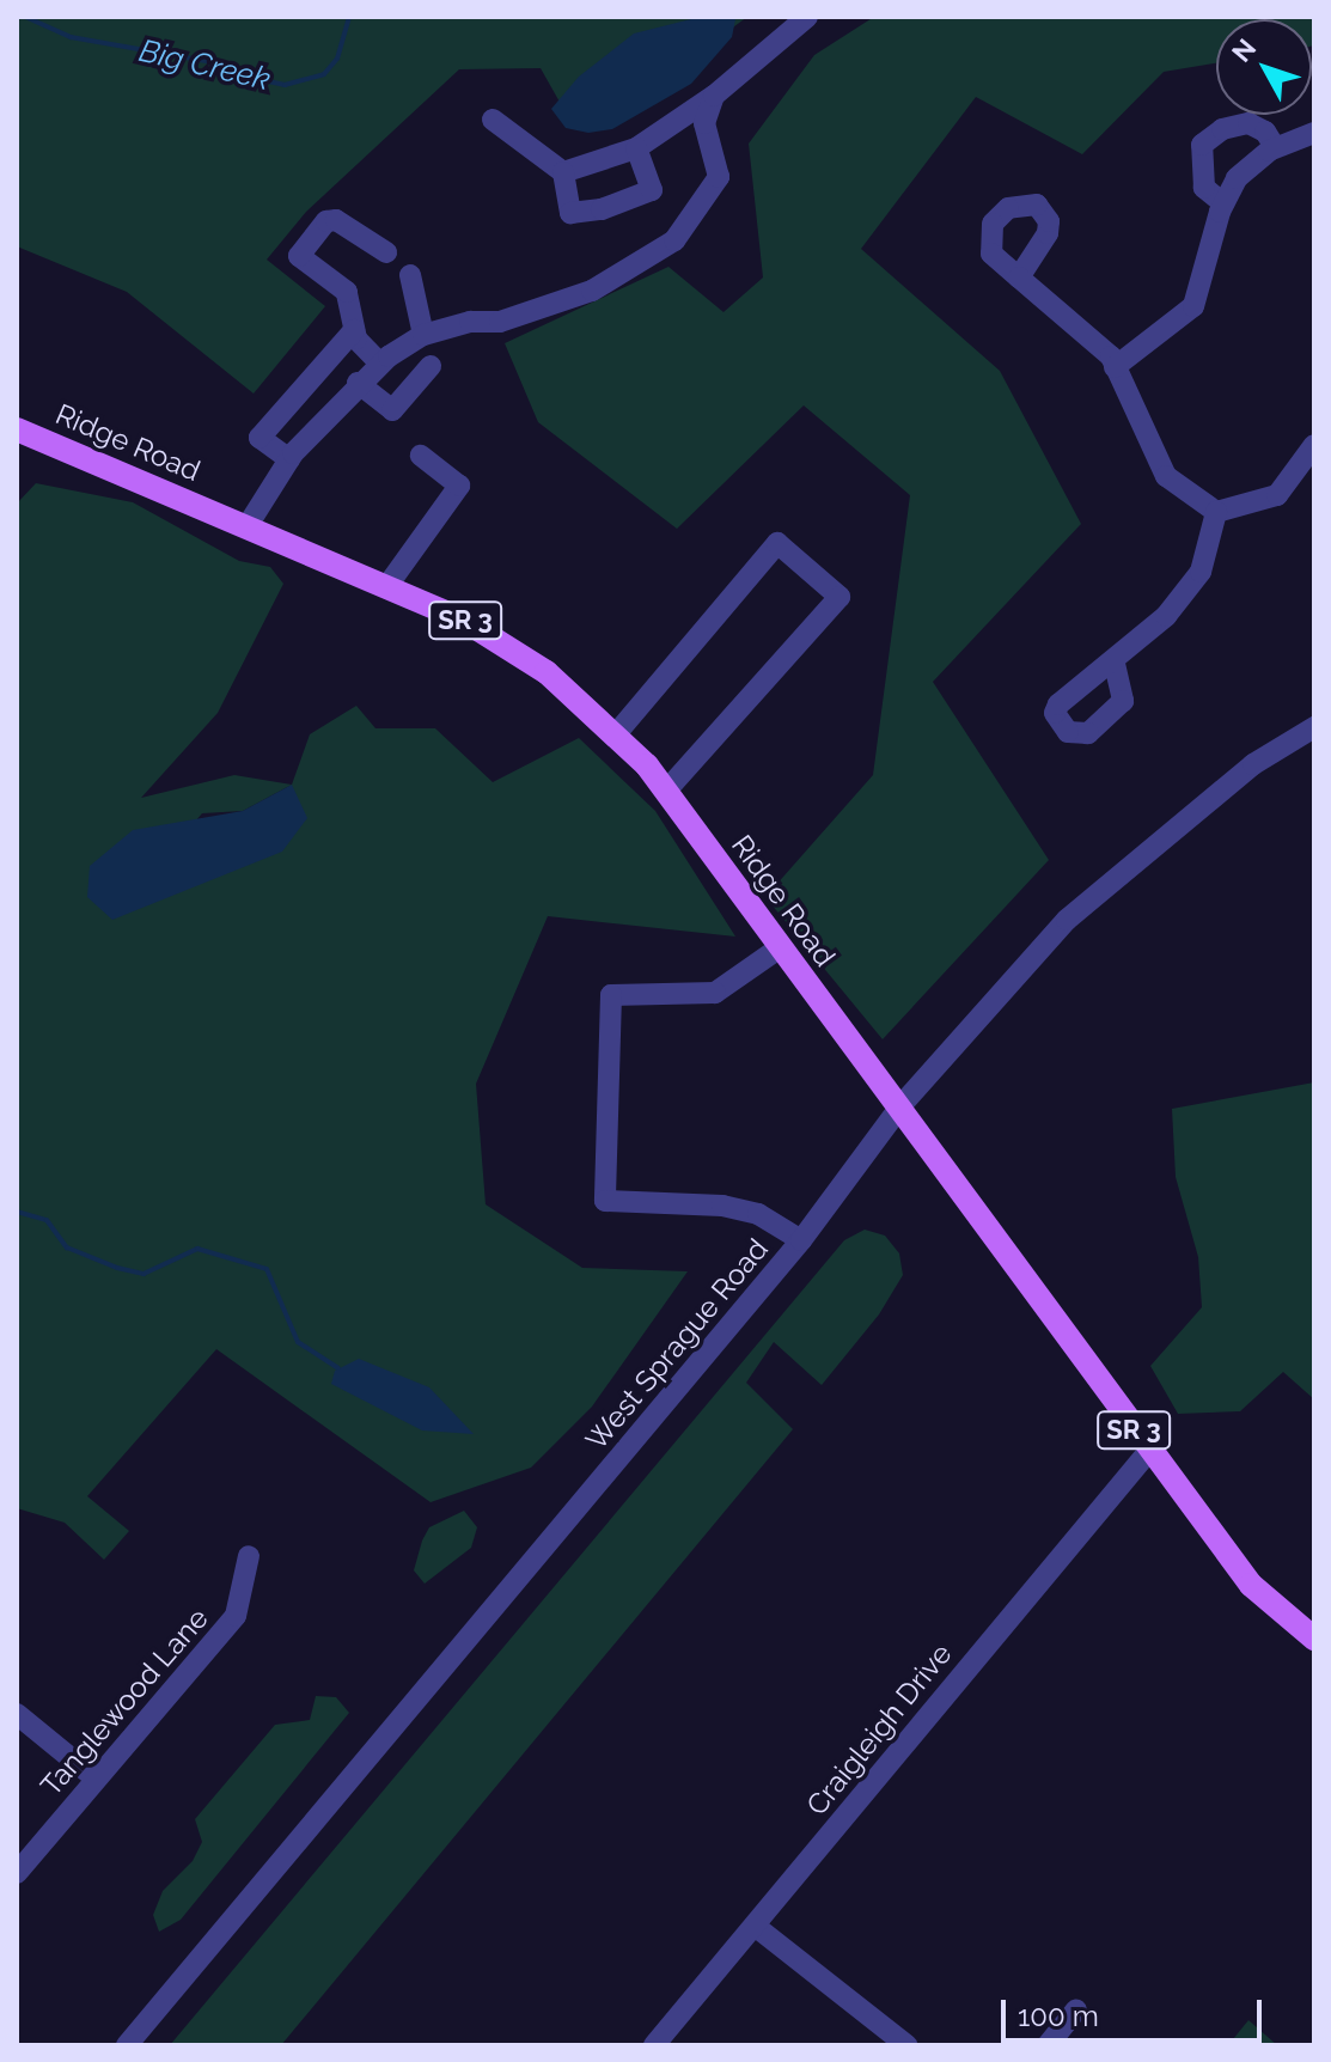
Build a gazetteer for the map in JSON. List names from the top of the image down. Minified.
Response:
{"streets":{"main road":["Ridge Road","SR 3"],"street":["West Sprague Road","Tanglewood Lane","Craigleigh Drive"]},"crossings":[["Ridge Road","West Sprague Road"],["Ridge Road","Craigleigh Drive"]],"water":["Big Creek"],"scale_bar":"100 m","north":"top left"}
